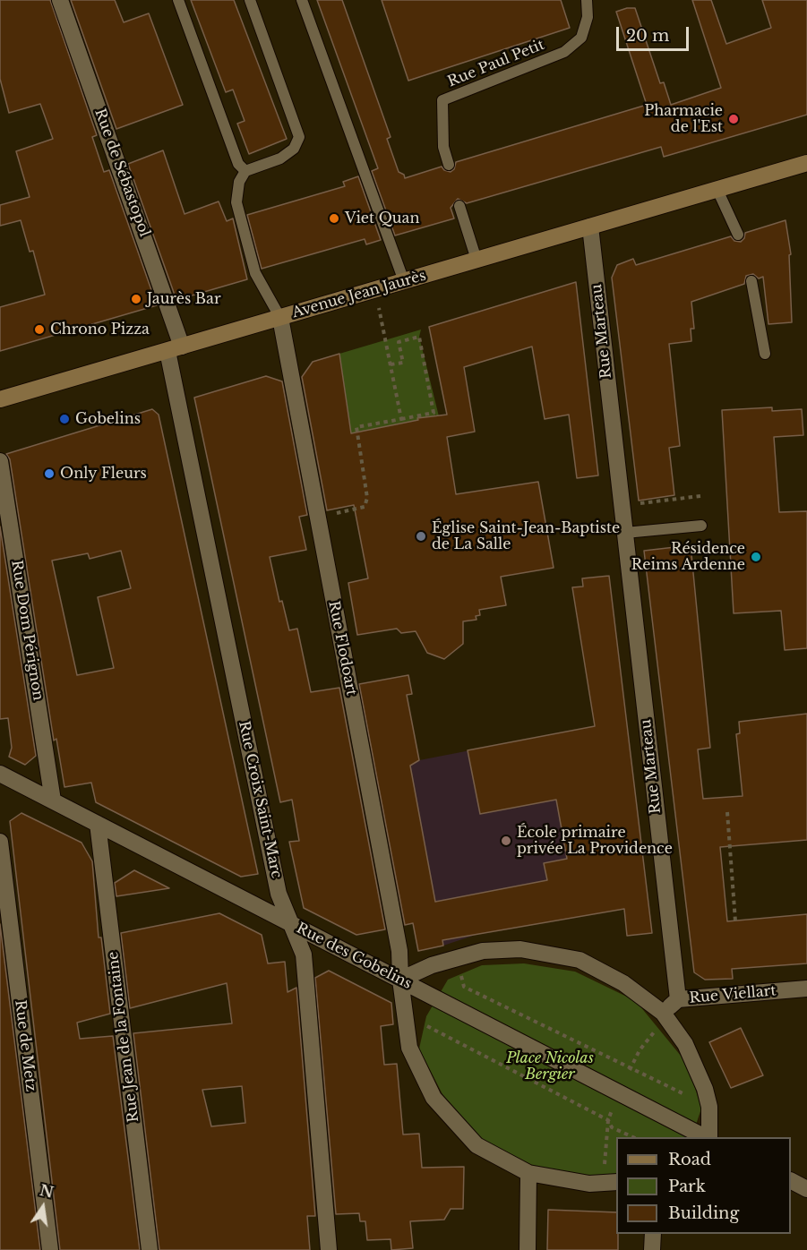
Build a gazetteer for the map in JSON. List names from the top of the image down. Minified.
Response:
{"streets":{"main road":["Avenue Jean Jaurès"],"street":["Rue de Sébastopol","Rue Marteau","Rue Dom Pérignon","Rue Flodoart","Rue Croix Saint-Marc","Rue des Gobelins","Rue Viellart","Rue Jean de la Fontaine","Rue de Metz"],"lane":["Rue Paul Petit"]},"crossings":[["Rue de Sébastopol","Avenue Jean Jaurès"],["Rue de Sébastopol","Rue Croix Saint-Marc"],["Avenue Jean Jaurès","Rue Marteau"],["Avenue Jean Jaurès","Rue Flodoart"],["Avenue Jean Jaurès","Rue Croix Saint-Marc"],["Rue Marteau","Rue Viellart"],["Rue Dom Pérignon","Rue des Gobelins"],["Rue Flodoart","Rue des Gobelins"],["Rue Croix Saint-Marc","Rue des Gobelins"],["Rue des Gobelins","Rue Jean de la Fontaine"]],"parks":["Place Nicolas Bergier"],"places":["Pharmacie de l'Est","Viet Quan","Jaurès Bar","Chrono Pizza","Gobelins","Only Fleurs","Église Saint-Jean-Baptiste de La Salle","Résidence Reims Ardenne","École primaire privée La Providence"],"legend":["Road","Park","Building"],"scale_bar":"20 m","north":"top"}
